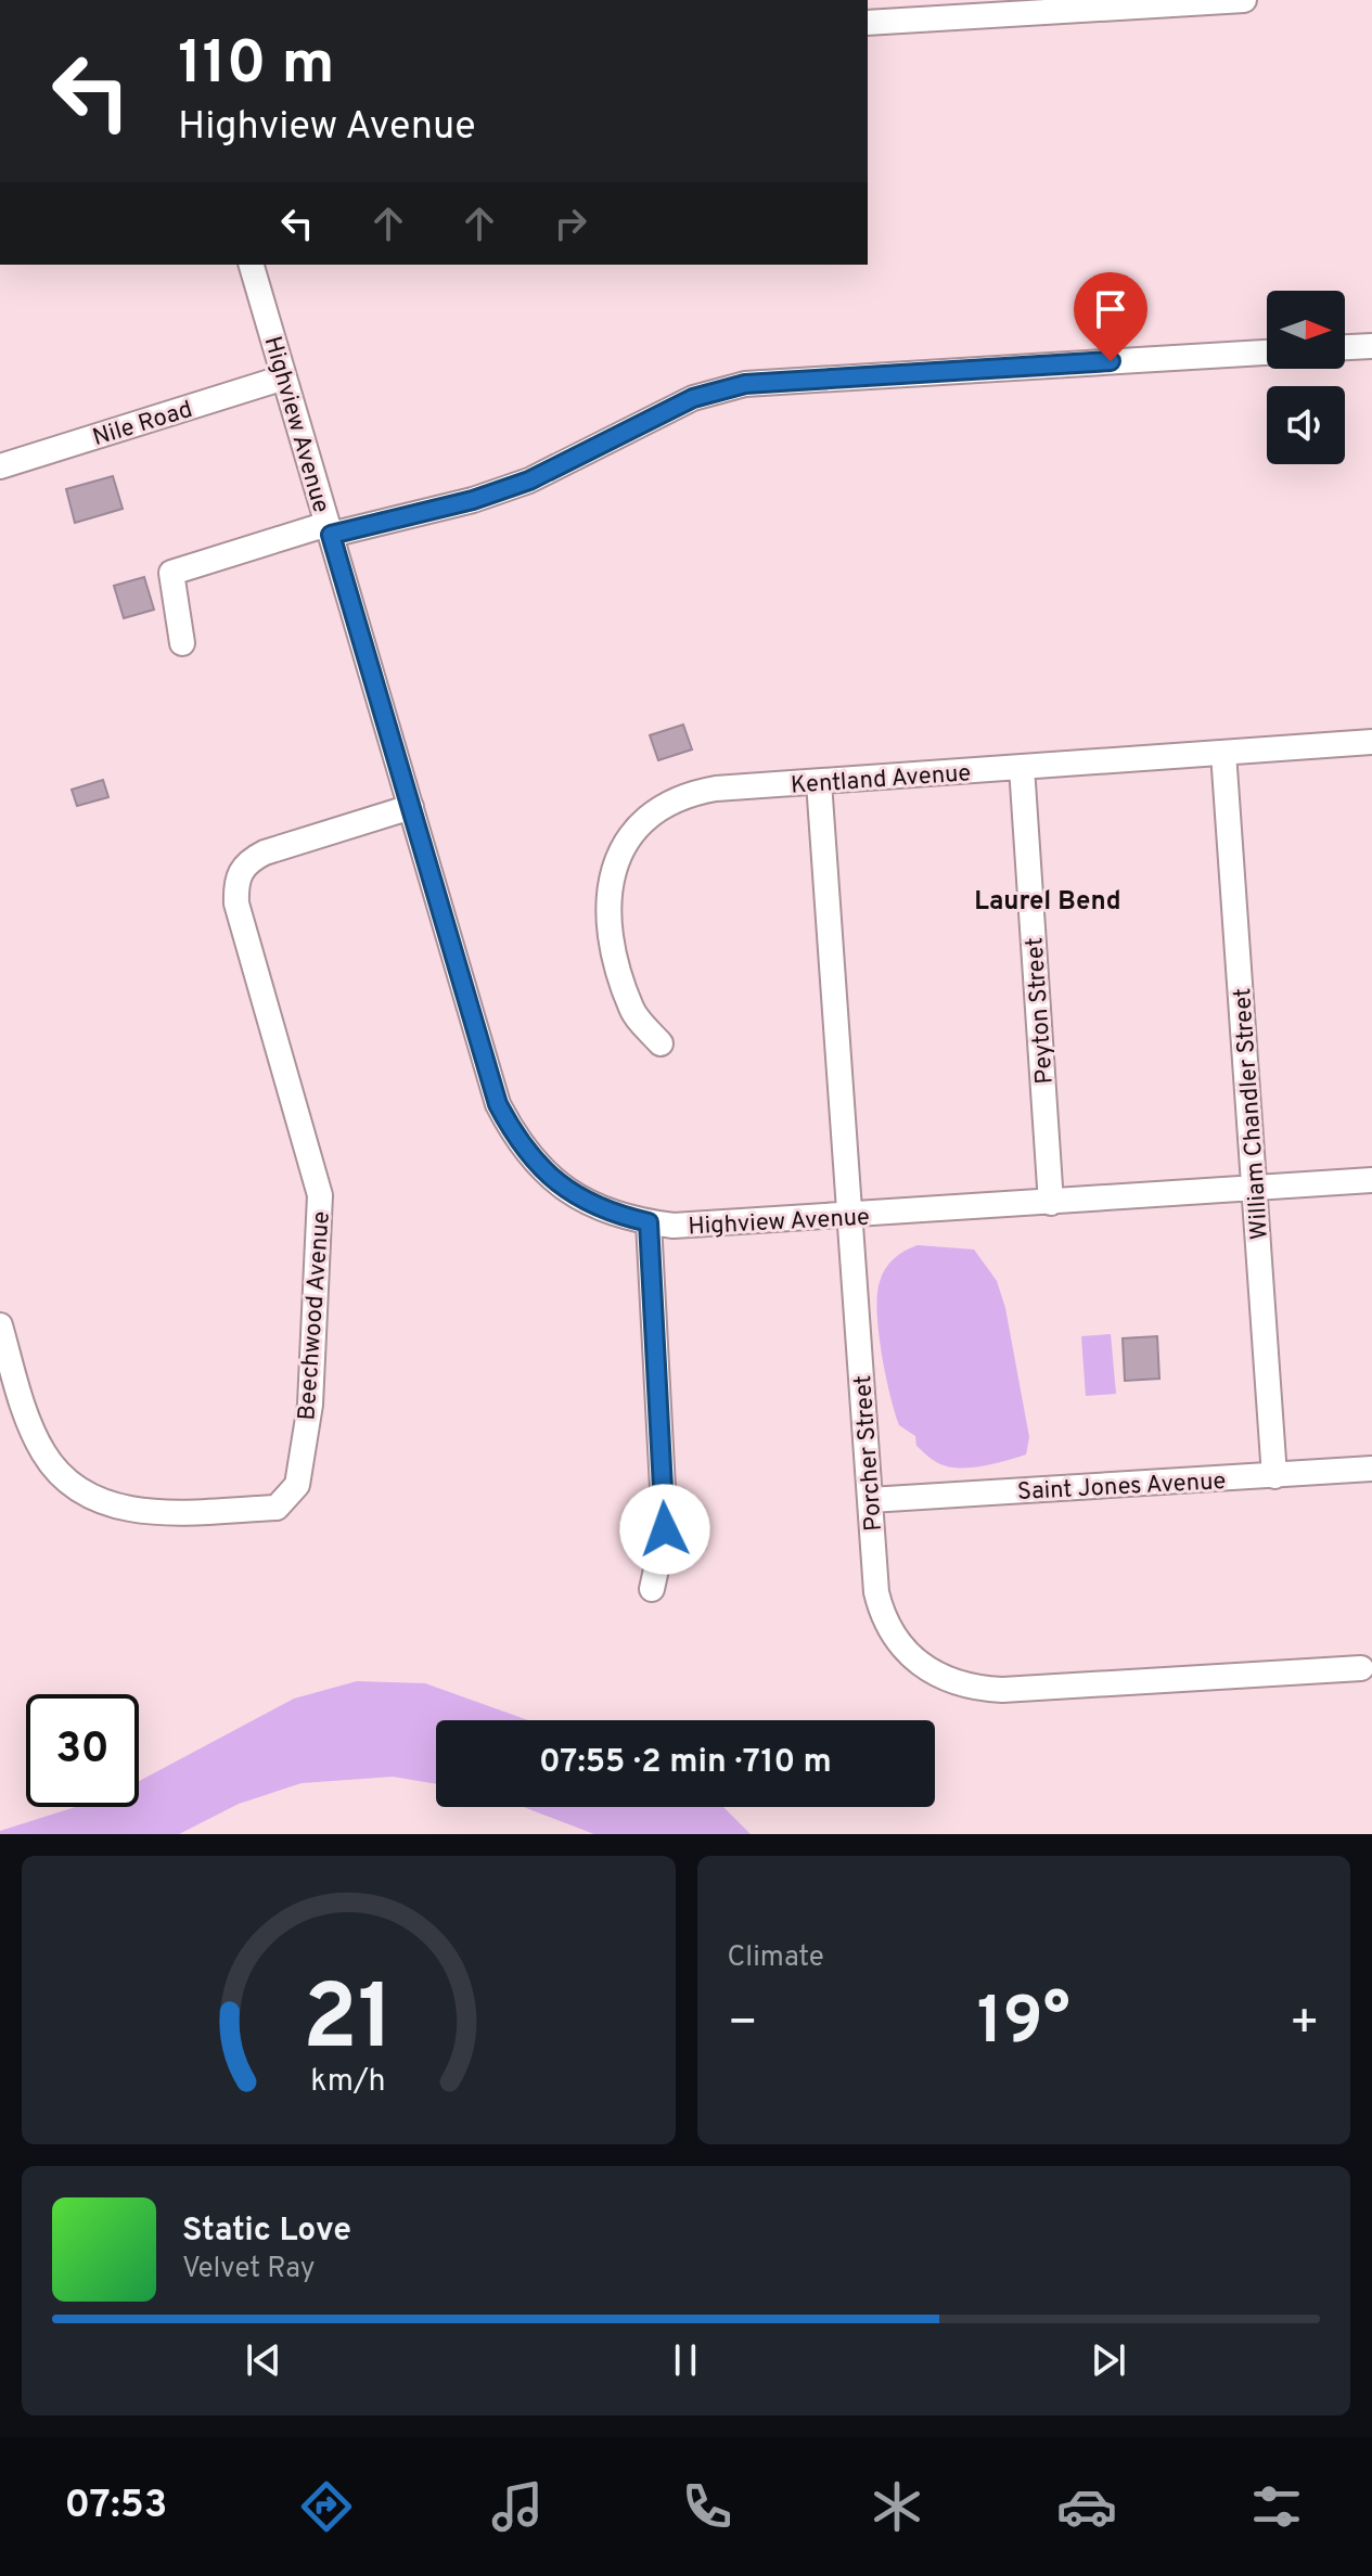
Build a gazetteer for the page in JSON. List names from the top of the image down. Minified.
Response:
{"streets":{"street":["Nile Road","Highview Avenue","Kentland Avenue","Peyton Street","William Chandler Street","Beechwood Avenue","Porcher Street","Saint Jones Avenue"]},"crossings":[["Nile Road","Highview Avenue"],["Highview Avenue","Peyton Street"],["Highview Avenue","Beechwood Avenue"],["Highview Avenue","Porcher Street"],["Kentland Avenue","Peyton Street"],["Kentland Avenue","William Chandler Street"],["Kentland Avenue","Porcher Street"],["William Chandler Street","Saint Jones Avenue"],["Porcher Street","Saint Jones Avenue"]],"districts":["Laurel Bend"],"north":"right","page":{"turn":["110 m","Highview Avenue"],"limit":"30","trip":"07:55 · 2 min · 710 m","tile":"Climate","heat":["−","19°","+"],"song":["Static Love","Velvet Ray"],"tabs":"07:53","gauge":["21","km/h"]}}
